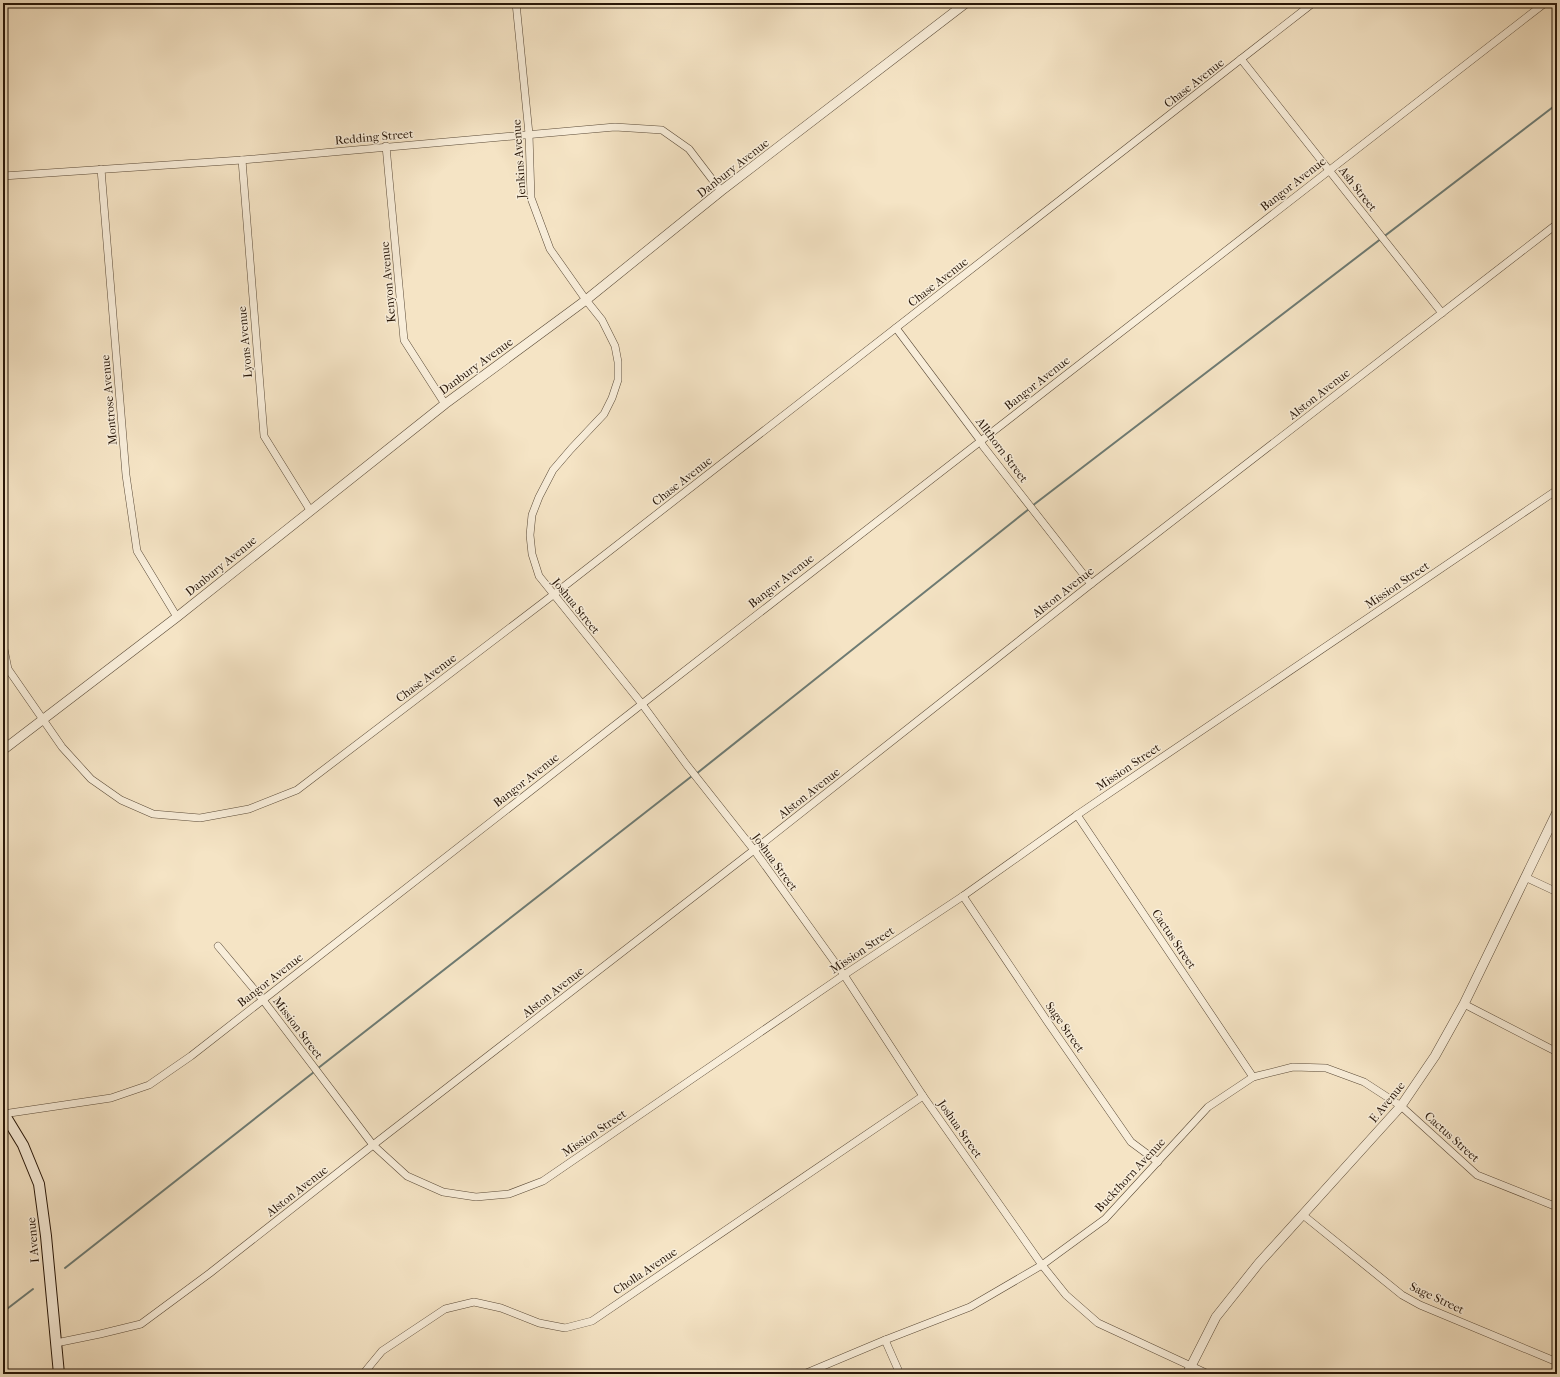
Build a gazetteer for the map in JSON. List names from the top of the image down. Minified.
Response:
{"streets":{"main road":["I Avenue"],"street":["Chase Avenue","Redding Street","Jenkins Avenue","Danbury Avenue","Bangor Avenue","Ash Street","Kenyon Avenue","Lyons Avenue","Alston Avenue","Montrose Avenue","Allthorn Street","Mission Street","Joshua Street","Cactus Street","Sage Street","E Avenue","Buckthorn Avenue","Cholla Avenue"]},"crossings":[["Chase Avenue","Danbury Avenue"],["Chase Avenue","Ash Street"],["Chase Avenue","Allthorn Street"],["Chase Avenue","Joshua Street"],["Redding Street","Jenkins Avenue"],["Redding Street","Danbury Avenue"],["Redding Street","Kenyon Avenue"],["Redding Street","Lyons Avenue"],["Redding Street","Montrose Avenue"],["Jenkins Avenue","Danbury Avenue"],["Jenkins Avenue","Joshua Street"],["Danbury Avenue","Kenyon Avenue"],["Danbury Avenue","Lyons Avenue"],["Danbury Avenue","Montrose Avenue"],["Danbury Avenue","Joshua Street"],["Bangor Avenue","Ash Street"],["Bangor Avenue","Allthorn Street"],["Bangor Avenue","Mission Street"],["Bangor Avenue","Joshua Street"],["Bangor Avenue","I Avenue"],["Ash Street","Alston Avenue"],["Alston Avenue","Allthorn Street"],["Alston Avenue","Mission Street"],["Alston Avenue","Joshua Street"],["Alston Avenue","I Avenue"],["Mission Street","Joshua Street"],["Mission Street","Cactus Street"],["Mission Street","Sage Street"],["Joshua Street","E Avenue"],["Joshua Street","Buckthorn Avenue"],["Joshua Street","Cholla Avenue"],["Cactus Street","E Avenue"],["Cactus Street","Buckthorn Avenue"],["Sage Street","E Avenue"],["Sage Street","Buckthorn Avenue"],["E Avenue","Buckthorn Avenue"]]}
